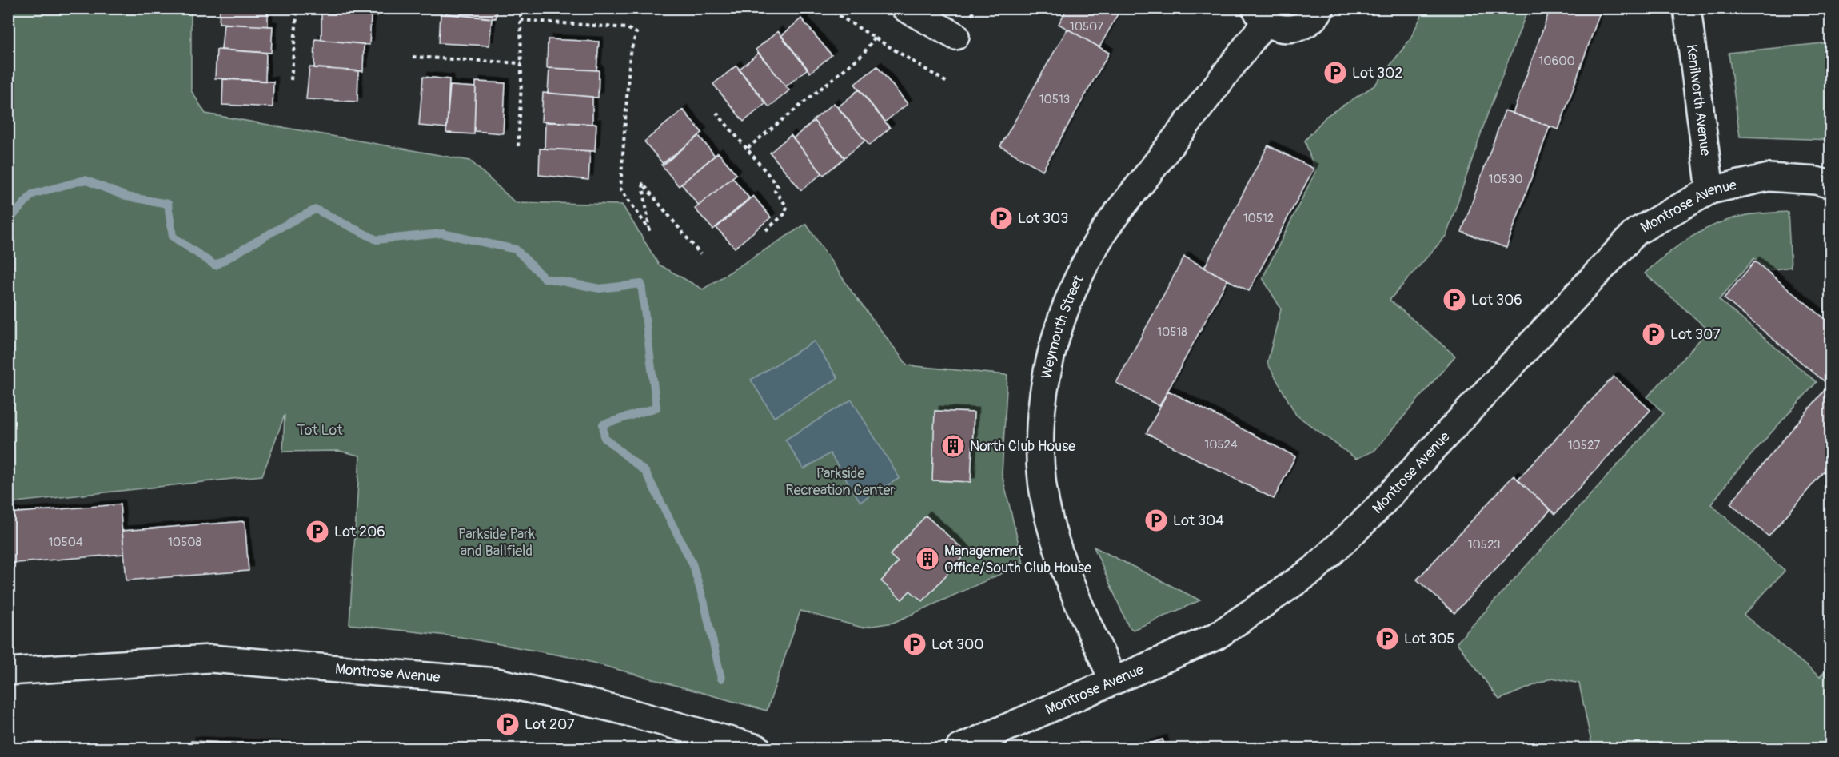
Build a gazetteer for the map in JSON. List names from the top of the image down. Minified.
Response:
{"streets":{"street":["Kenilworth Avenue","Montrose Avenue","Weymouth Street"]},"crossings":[["Kenilworth Avenue","Montrose Avenue"],["Montrose Avenue","Weymouth Street"]],"parks":["Tot Lot","Parkside Recreation Center","Parkside Park and Ballfield"],"places":{"parking":["Lot 302","Lot 303","Lot 306","Lot 307","Lot 304","Lot 206","Lot 305","Lot 300","Lot 207"],"building":["North Club House","Management Office/South Club House"]},"house_numbers":["10507","10600","10513","10530","10512","10518","10524","10527","10504","10508","10523"]}
